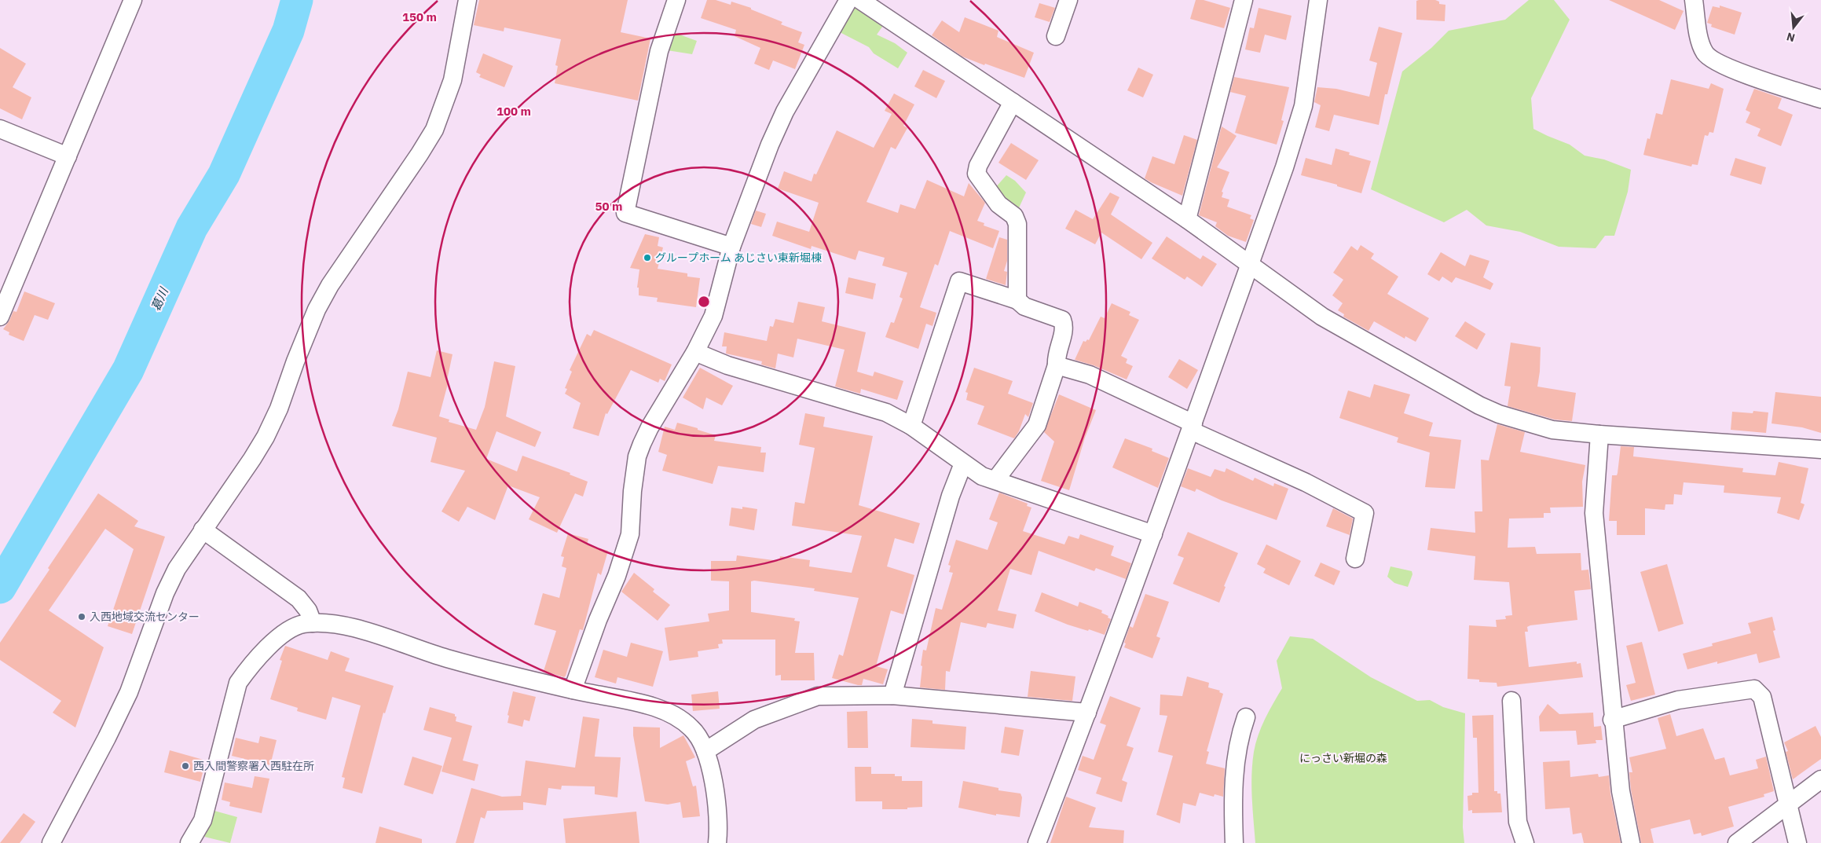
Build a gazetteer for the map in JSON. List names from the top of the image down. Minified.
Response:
{"water":["葛川"],"parks":["にっさい新堀の森"],"places":["グループホーム あじさい東新堀棟","入西地域交流センター","西入間警察署入西駐在所"],"north":"bottom","rings":["150 m","100 m","50 m"]}
